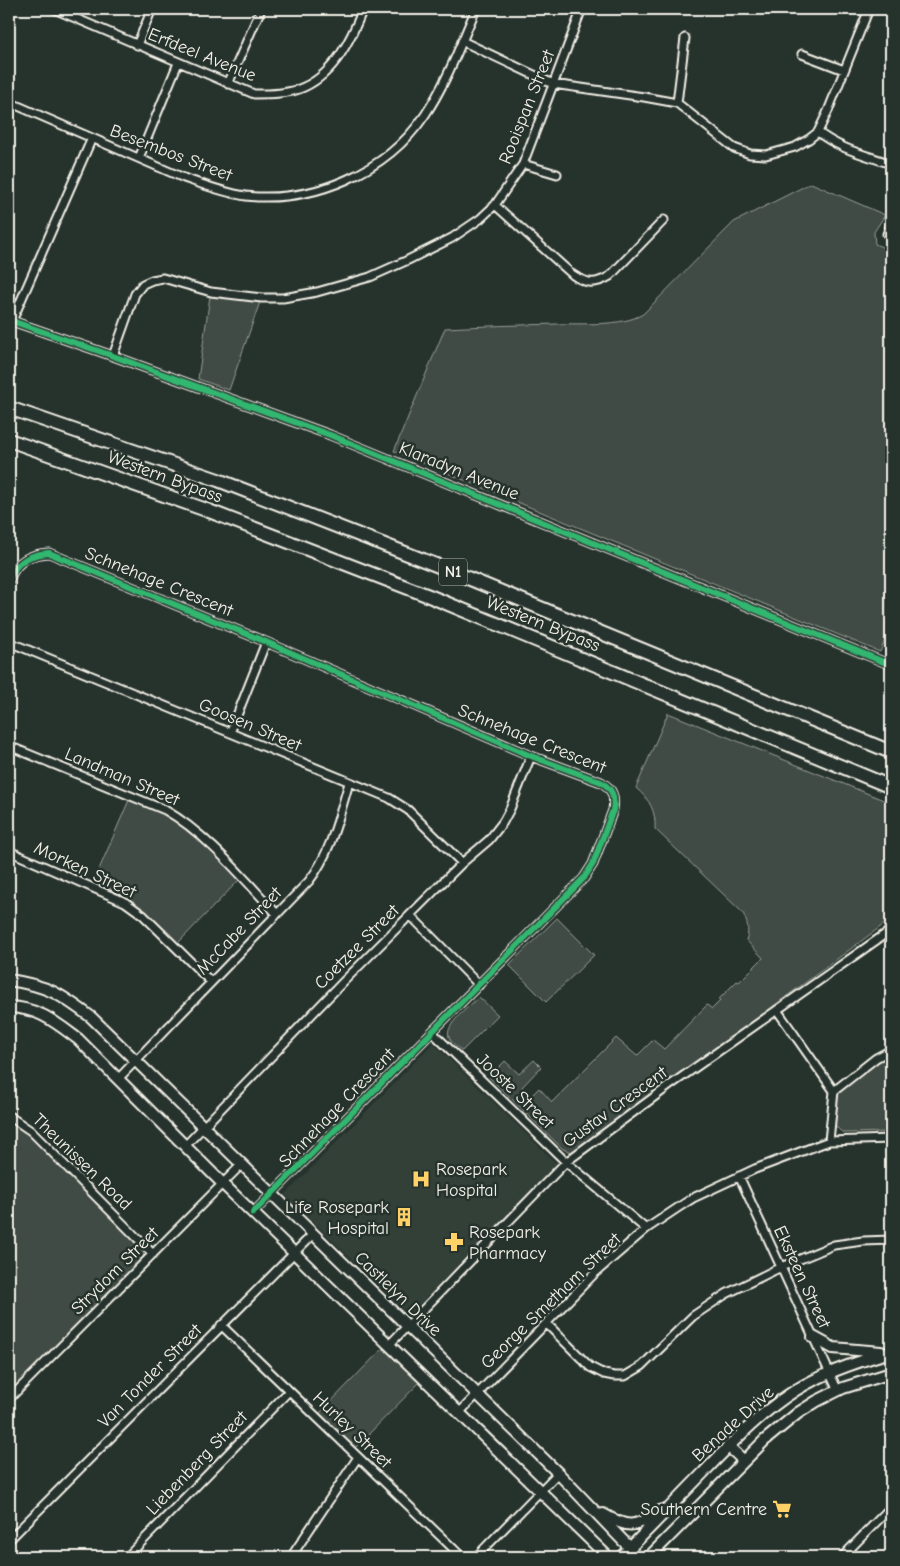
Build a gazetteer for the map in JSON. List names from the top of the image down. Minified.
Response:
{"streets":{"highway":["Western Bypass","N1"],"street":["Erfdeel Avenue","Rooispan Street","Besembos Street","Klaradyn Avenue","Schnehage Crescent","Goosen Street","Landman Street","Morken Street","McCabe Street","Coetzee Street","Jooste Street","Gustav Crescent","Theunissen Road","Strydom Street","Eksteen Street","Castlelyn Drive","George Smetham Street","Van Tonder Street","Benade Drive","Hurley Street","Liebenberg Street"]},"crossings":[["Rooispan Street","Klaradyn Avenue"],["Schnehage Crescent","Coetzee Street"],["Schnehage Crescent","Jooste Street"],["Schnehage Crescent","Castlelyn Drive"],["Goosen Street","McCabe Street"],["Goosen Street","Coetzee Street"],["Landman Street","McCabe Street"],["Morken Street","McCabe Street"],["McCabe Street","Castlelyn Drive"],["Coetzee Street","Castlelyn Drive"],["Jooste Street","Gustav Crescent"],["Jooste Street","George Smetham Street"],["Gustav Crescent","Castlelyn Drive"],["Theunissen Road","Strydom Street"],["Strydom Street","Castlelyn Drive"],["Eksteen Street","George Smetham Street"],["Eksteen Street","Benade Drive"],["Castlelyn Drive","George Smetham Street"],["Castlelyn Drive","Van Tonder Street"],["Castlelyn Drive","Benade Drive"],["Van Tonder Street","Hurley Street"],["Hurley Street","Liebenberg Street"]],"places":{"hospital":["Rosepark Hospital"],"building":["Life Rosepark Hospital"],"pharmacy":["Rosepark Pharmacy"],"supermarket":["Southern Centre"]}}
